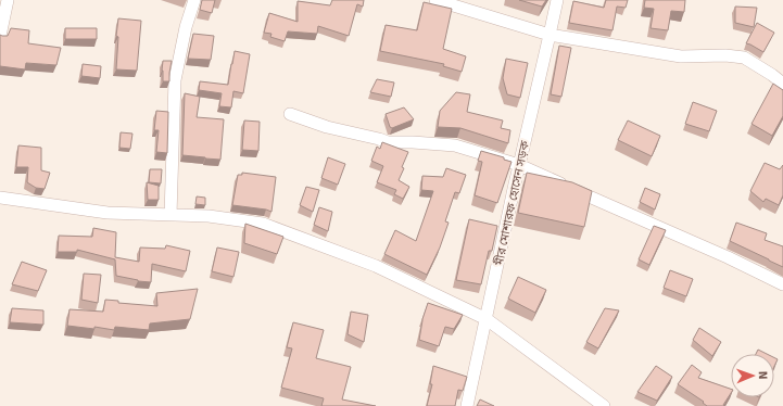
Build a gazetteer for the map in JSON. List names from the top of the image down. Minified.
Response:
{"streets":{"street":["মীর মোশারফ হোসেন সড়ক"]},"north":"right"}
